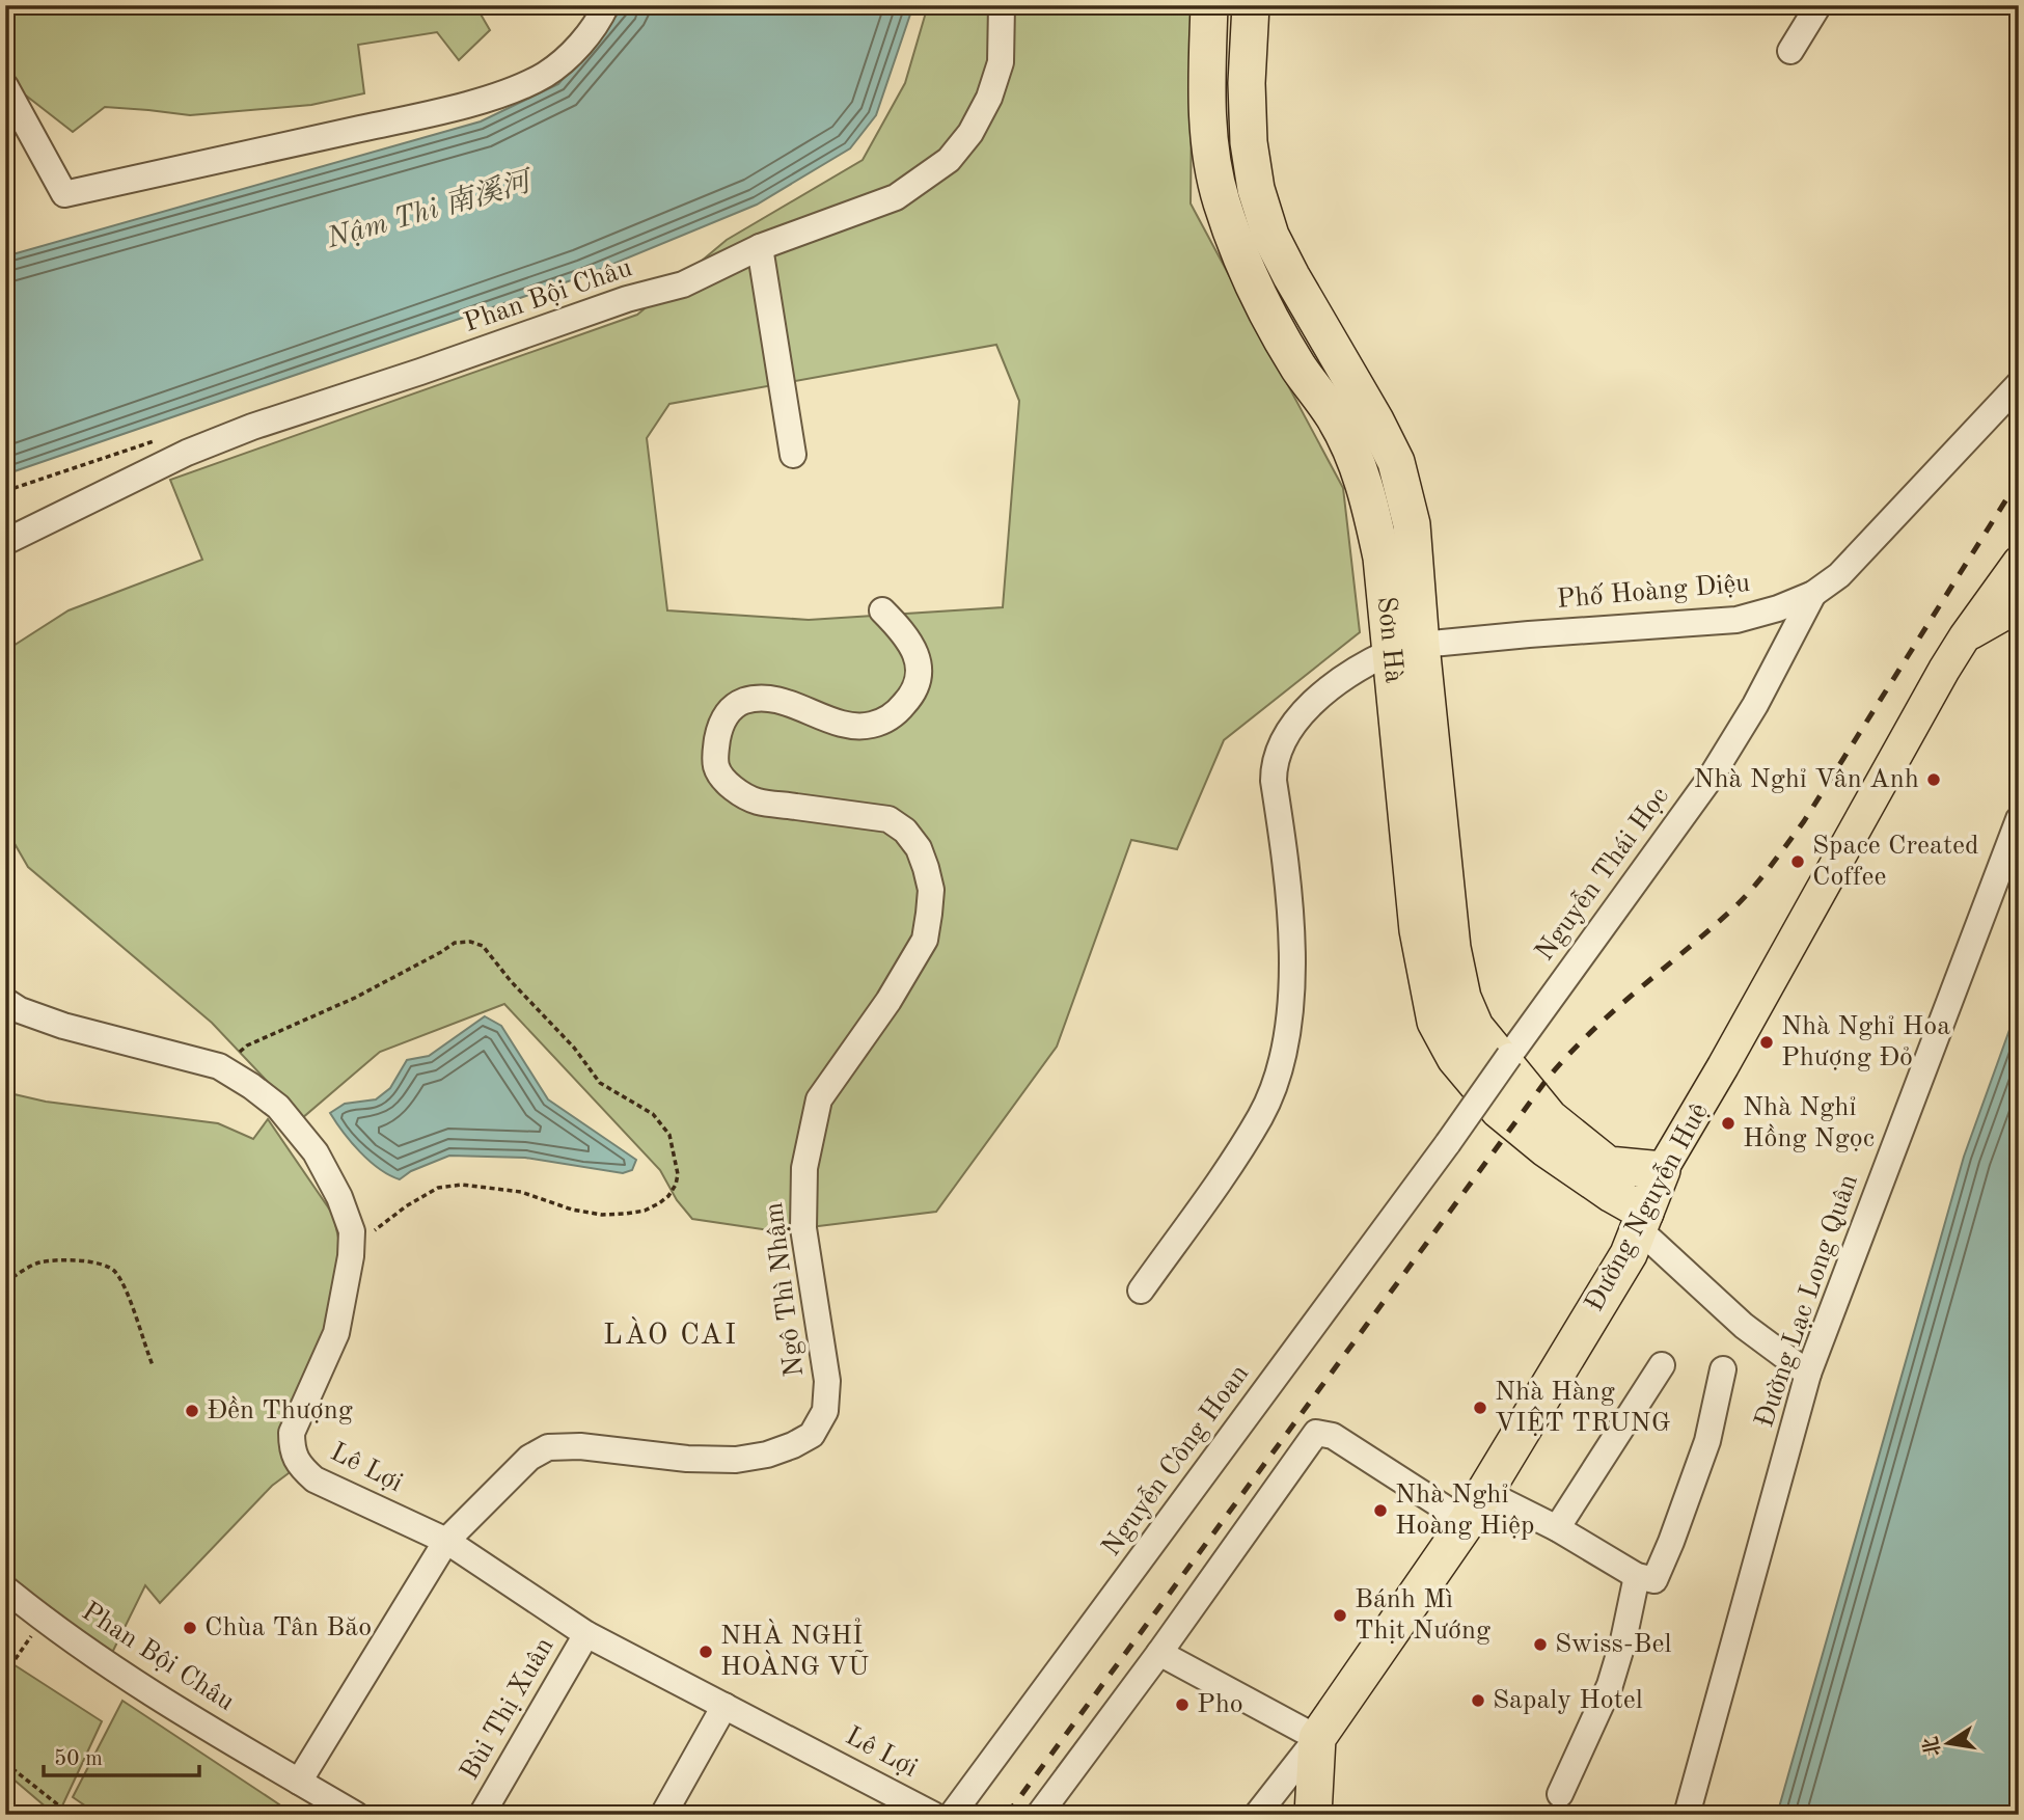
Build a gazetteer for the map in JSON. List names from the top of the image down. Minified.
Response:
{"streets":{"highway":["Sơn Hà","Đường Nguyễn Huệ"],"street":["Phan Bội Châu","Phố Hoàng Diệu","Nguyễn Thái Học","Ngô Thì Nhậm","Đường Lạc Long Quân","Nguyễn Công Hoan","Lê Lợi","Bùi Thị Xuân"]},"crossings":[["Phan Bội Châu","Ngô Thì Nhậm"],["Phố Hoàng Diệu","Sơn Hà"],["Phố Hoàng Diệu","Nguyễn Thái Học"],["Sơn Hà","Đường Nguyễn Huệ"],["Nguyễn Thái Học","Nguyễn Công Hoan"],["Ngô Thì Nhậm","Lê Lợi"],["Lê Lợi","Bùi Thị Xuân"]],"districts":["LÀO CAI"],"water":["Nậm Thi 南溪河"],"places":["Nhà Nghỉ Vân Anh","Space Created Coffee","Nhà Nghỉ Hoa Phượng Đỏ","Nhà Nghỉ Hồng Ngọc","Nhà Hàng VIỆT TRUNG","Đền Thượng","Nhà Nghỉ Hoàng Hiệp","Bánh Mì Thịt Nướng","Chùa Tân Băo","Swiss-Bel","NHÀ NGHỈ HOÀNG VŨ","Sapaly Hotel","Pho"],"scale_bar":"50 m","north":"left"}
